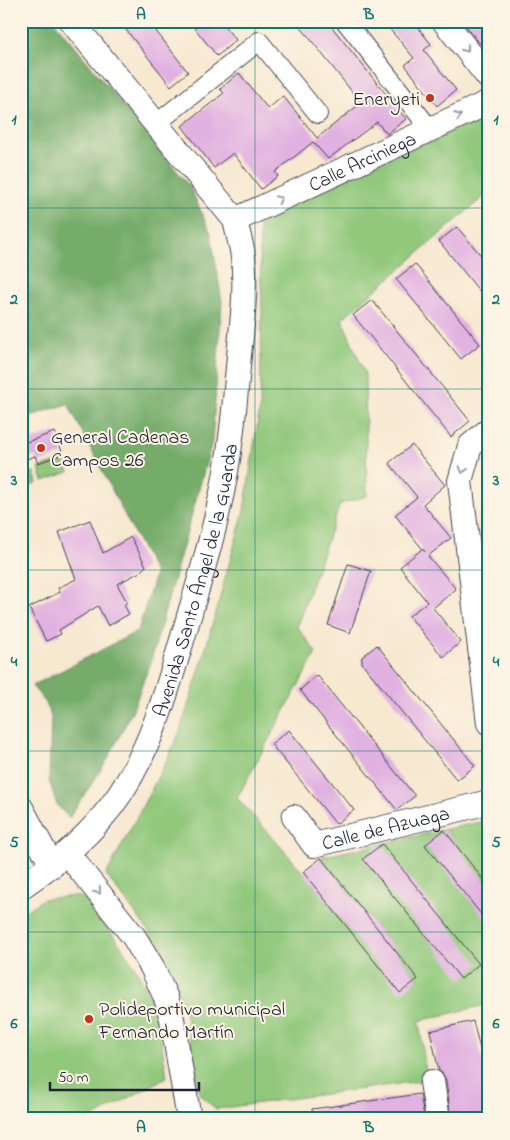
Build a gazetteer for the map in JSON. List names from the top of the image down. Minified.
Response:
{"streets":{"street":["Calle Arciniega","Avenida Santo Ángel de la Guarda","Calle de Azuaga"]},"crossings":[["Calle Arciniega","Avenida Santo Ángel de la Guarda"]],"one_way":["Calle Arciniega"],"places":["Eneryeti","General Cadenas Campos 26","Polideportivo municipal Fernando Martín"],"scale_bar":"50 m","grid":{"columns":["A","B"],"rows":["1","2","3","4","5","6"]}}
